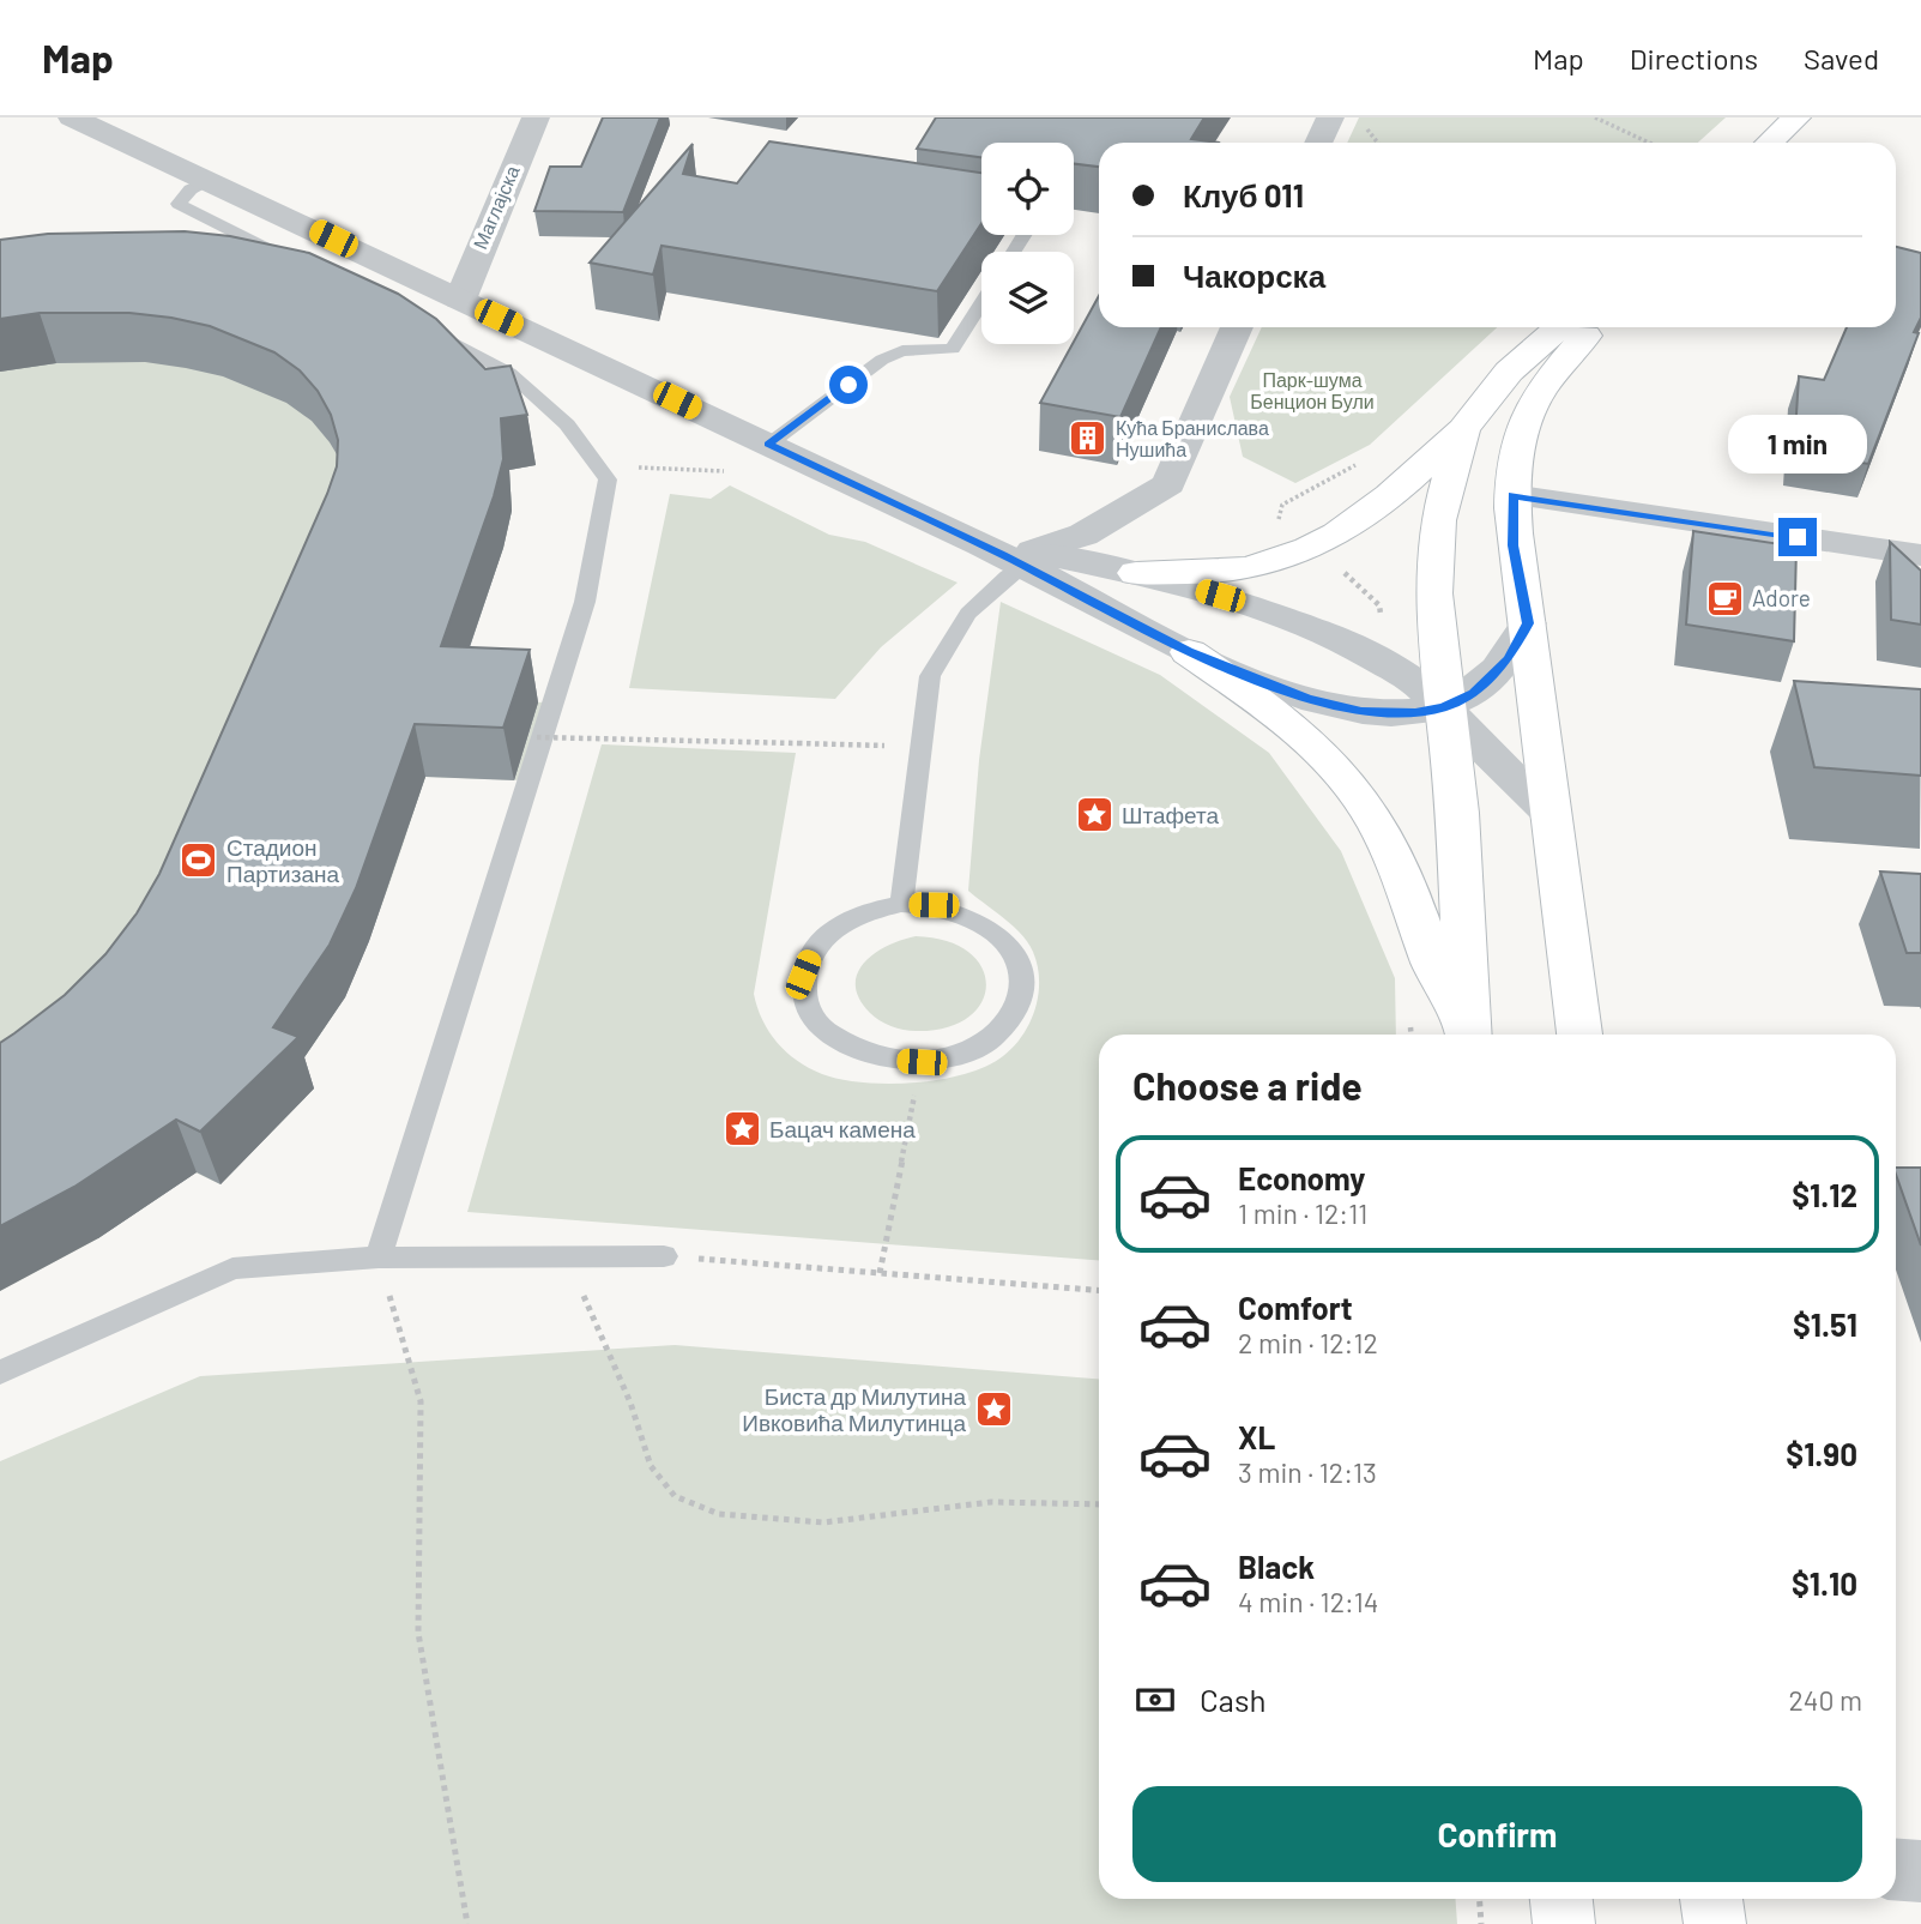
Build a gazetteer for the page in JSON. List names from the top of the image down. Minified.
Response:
{"streets":{"street":["Маглајска"]},"parks":["Парк-шума Бенцион Були"],"places":{"building":["Кућа Бранислава Нушића"],"cafe":["Adore"],"place":["Штафета","Бацач камена","Биста др Милутина Ивковића Милутинца"],"sports":["Стадион Партизана"]},"page":{"header":"Map","nav":["Map","Directions","Saved"],"banner":["Клуб 011","Чакорска"],"bubble":"1 min","heading":"Choose a ride","list":[{"name":"Economy","note":"1 min · 12:11","value":"$1.12"},{"name":"Comfort","note":"2 min · 12:12","value":"$1.51"},{"name":"XL","note":"3 min · 12:13","value":"$1.90"},{"name":"Black","note":"4 min · 12:14","value":"$1.10"}],"pay":["Cash","240 m"],"buttons":"Confirm"}}
